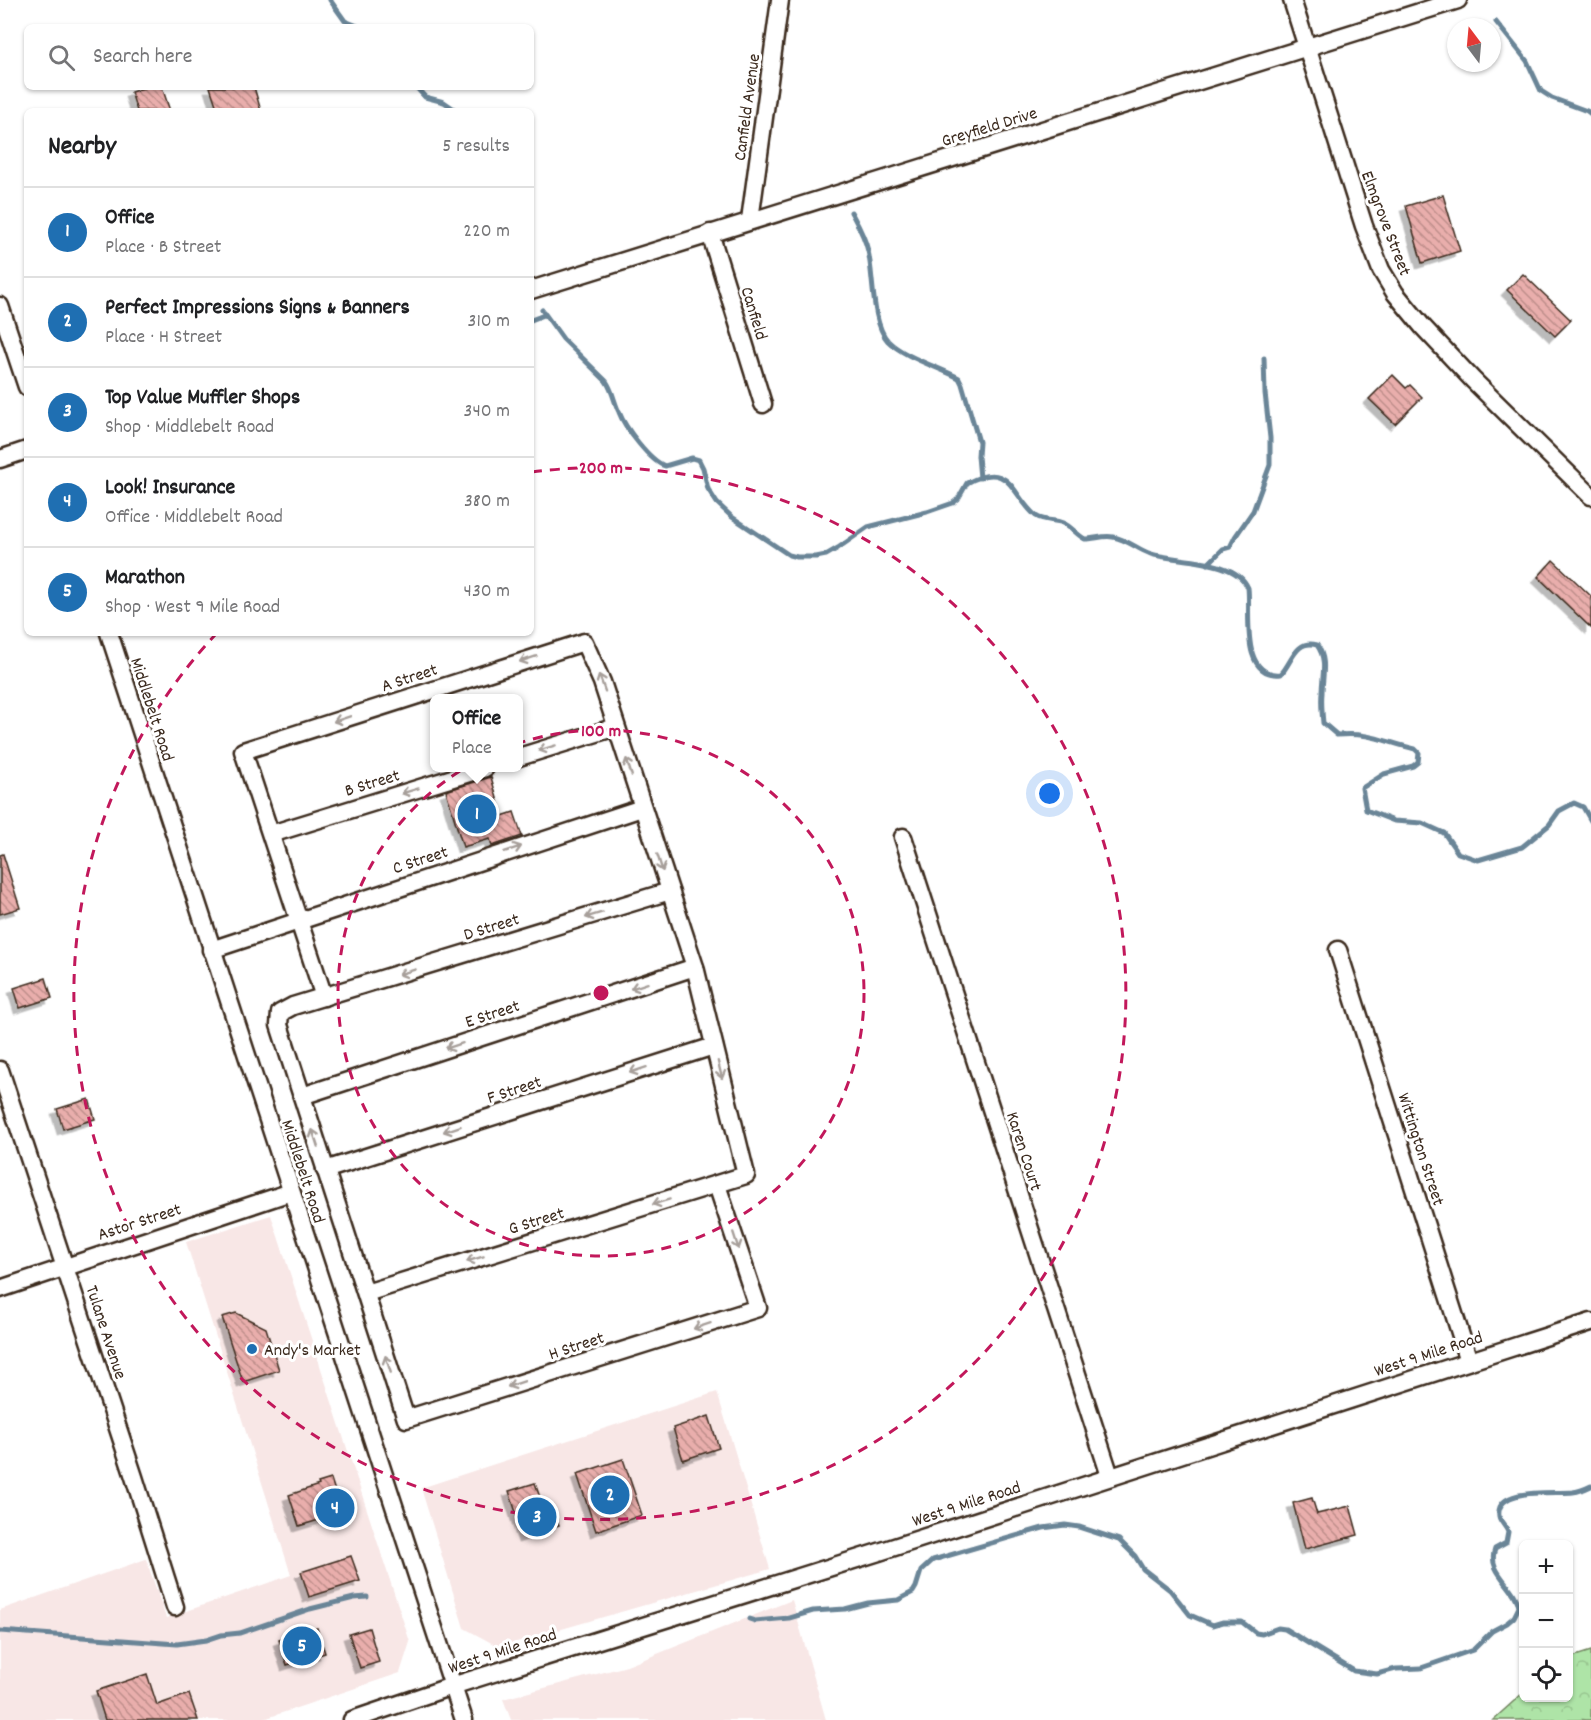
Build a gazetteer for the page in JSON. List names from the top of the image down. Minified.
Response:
{"streets":{"street":["Canfield Avenue","Greyfield Drive","Elmgrove Street","Canfield","A Street","Middlebelt Road","B Street","C Street","D Street","E Street","F Street","Wittington Street","Karen Court","G Street","Astor Street","Tulane Avenue","H Street","West 9 Mile Road"]},"crossings":[["Canfield Avenue","Greyfield Drive"],["Greyfield Drive","Elmgrove Street"],["Greyfield Drive","Canfield"],["A Street","B Street"],["A Street","C Street"],["A Street","D Street"],["Middlebelt Road","C Street"],["Middlebelt Road","Astor Street"],["Middlebelt Road","West 9 Mile Road"],["D Street","E Street"],["F Street","G Street"],["Wittington Street","West 9 Mile Road"],["Karen Court","West 9 Mile Road"],["G Street","H Street"],["Astor Street","Tulane Avenue"]],"one_way":["B Street","C Street","D Street","E Street","F Street","G Street"],"places":["Andy's Market"],"north":"top","page":{"search":"Search here","heading":["Nearby","5 results"],"list":[{"mark":"1","name":"Office","note":"Place · B Street","value":"220 m"},{"mark":"2","name":"Perfect Impressions Signs & Banners","note":"Place · H Street","value":"310 m"},{"mark":"3","name":"Top Value Muffler Shops","note":"Shop · Middlebelt Road","value":"340 m"},{"mark":"4","name":"Look! Insurance","note":"Office · Middlebelt Road","value":"380 m"},{"mark":"5","name":"Marathon","note":"Shop · West 9 Mile Road","value":"430 m"}],"popup":["Office","Place"],"pins":["1","2","4","3","5"],"map_buttons":["+","−"]},"rings":["200 m","100 m"]}
